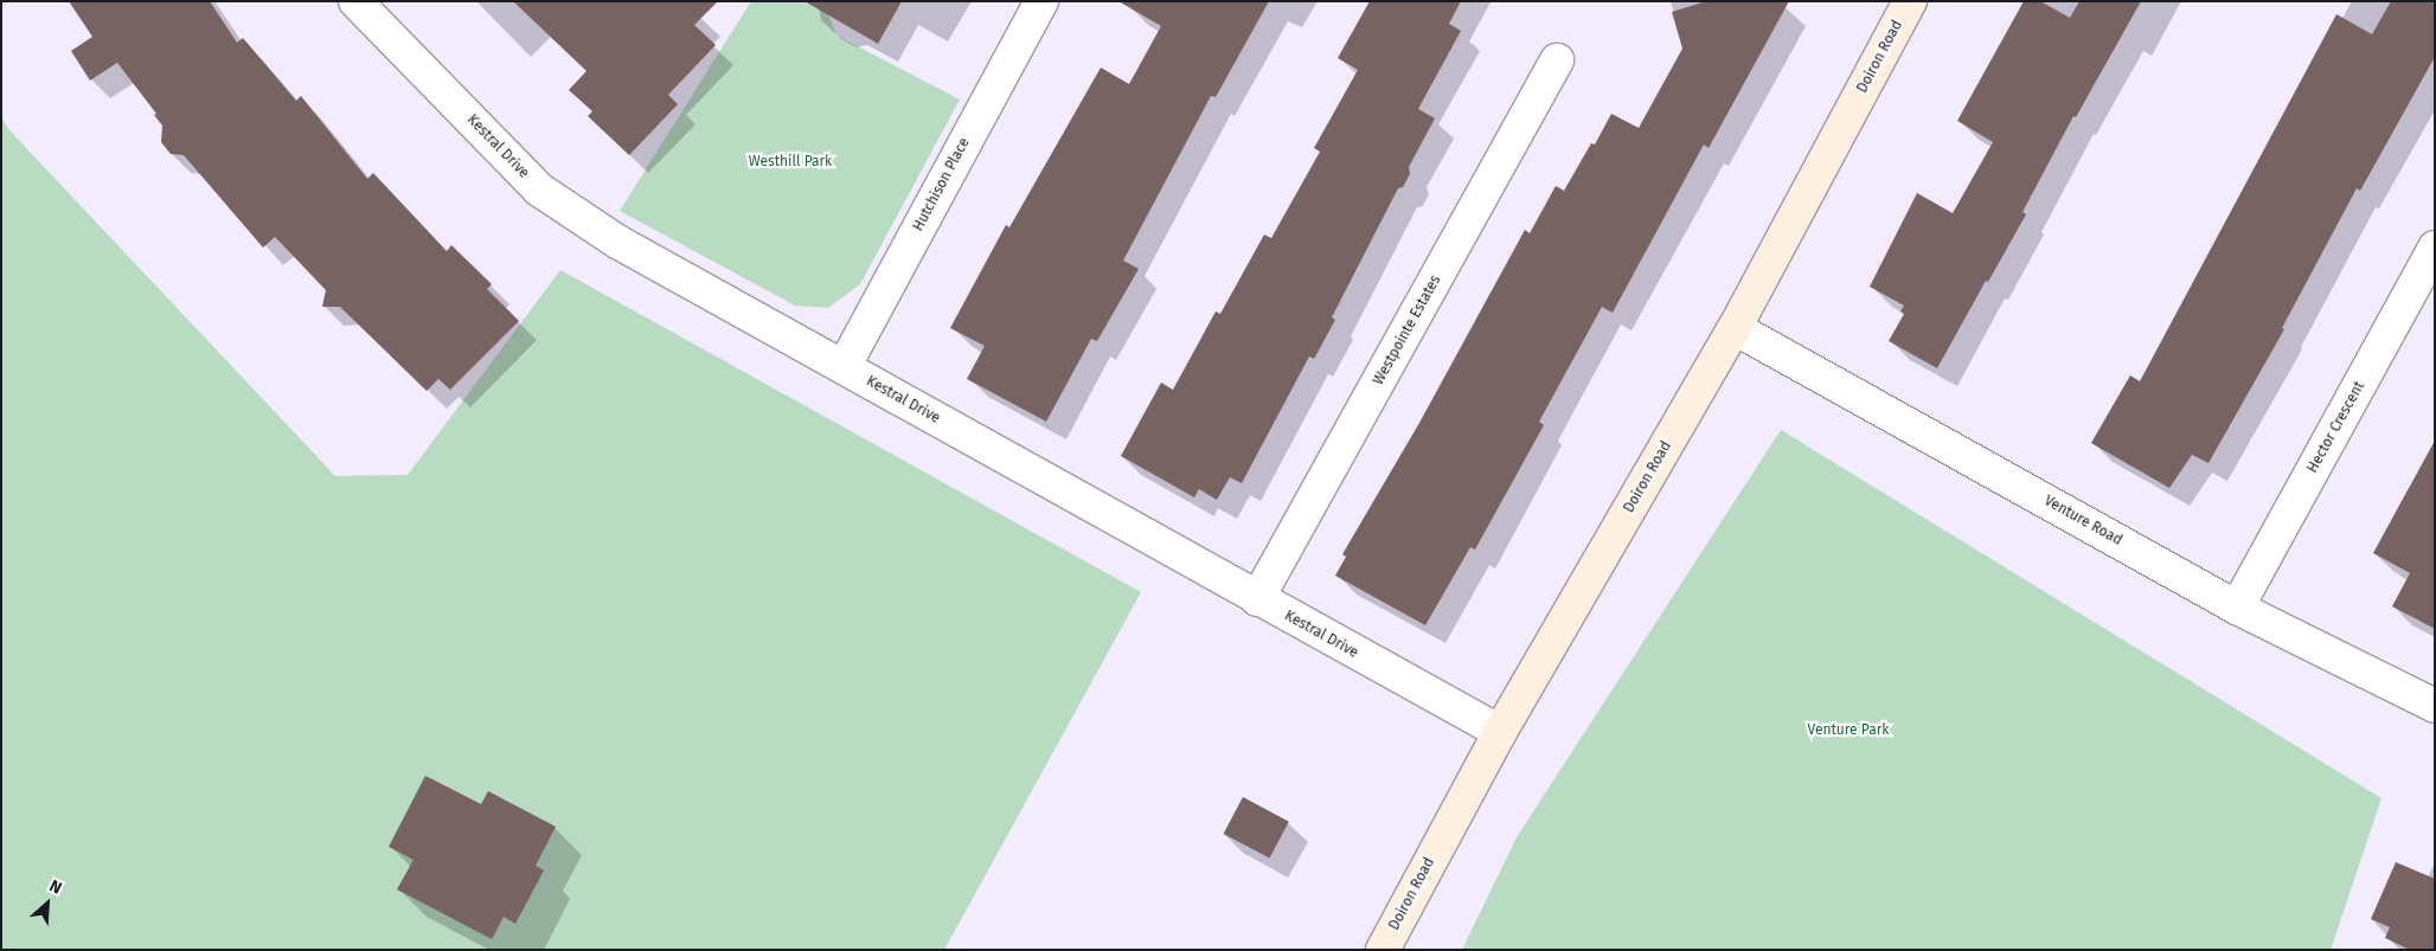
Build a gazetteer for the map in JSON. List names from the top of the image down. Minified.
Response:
{"streets":{"street":["Doiron Road","Kestral Drive","Hutchison Place","Westpointe Estates","Hector Crescent","Venture Road"]},"crossings":[["Doiron Road","Kestral Drive"],["Doiron Road","Venture Road"],["Kestral Drive","Hutchison Place"],["Kestral Drive","Westpointe Estates"],["Hector Crescent","Venture Road"]],"parks":["Westhill Park","Venture Park"],"north":"top right"}
